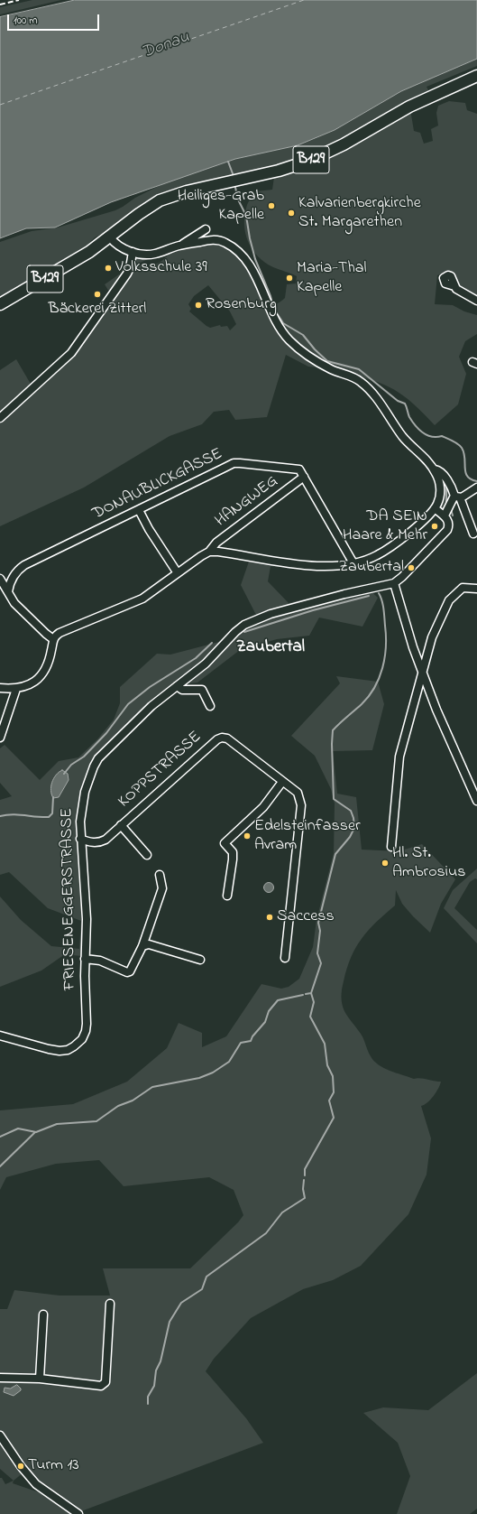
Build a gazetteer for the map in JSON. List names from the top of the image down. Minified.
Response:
{"streets":{"main road":["B129"],"street":["DONAUBLICKGASSE","HANGWEG","KOPPSTRASSE","FRIESENEGGERSTRASSE"]},"crossings":[["DONAUBLICKGASSE","HANGWEG"],["KOPPSTRASSE","FRIESENEGGERSTRASSE"]],"districts":["Zaubertal"],"water":["Donau"],"places":["Heiliges-Grab Kapelle","Kalvarienbergkirche St. Margarethen","Volksschule 39","Maria-Thal Kapelle","Bäckerei Zitterl","Rosenburg","DA SEIN Haare & Mehr","Zaubertal","Edelsteinfasser Avram","Hl. St. Ambrosius","Saccess","Turm 13"],"scale_bar":"100 m"}
